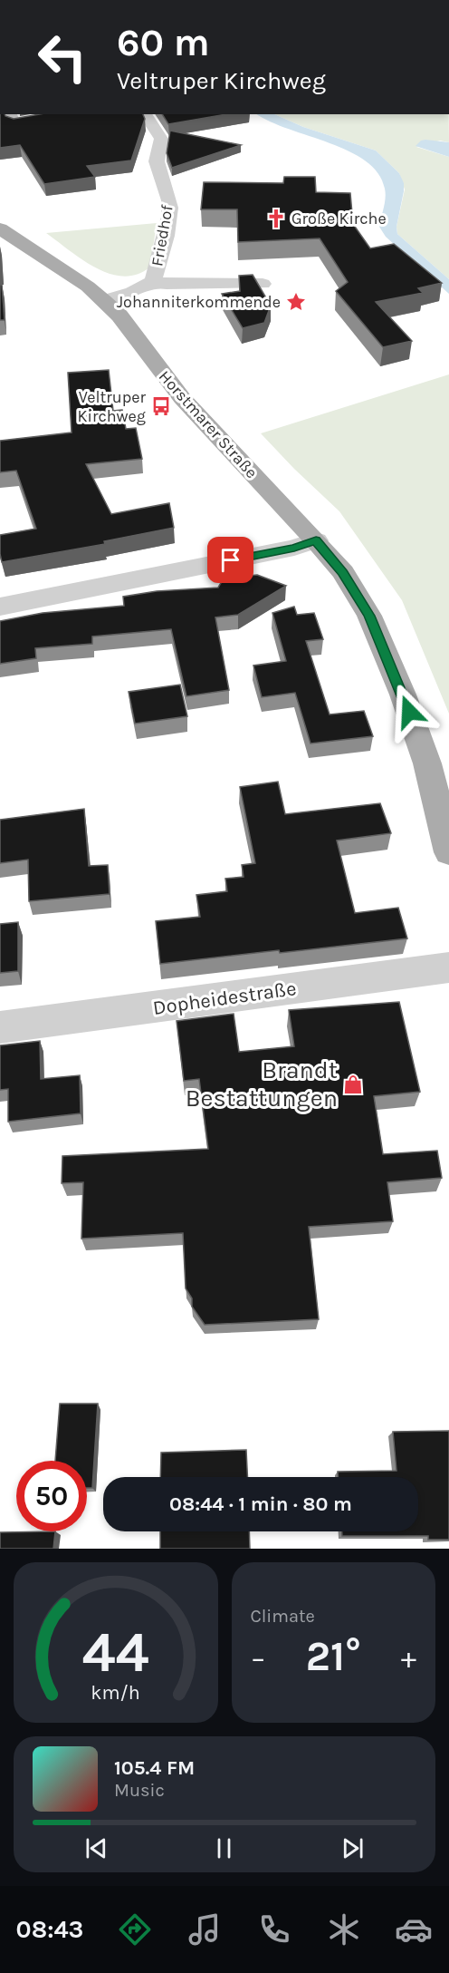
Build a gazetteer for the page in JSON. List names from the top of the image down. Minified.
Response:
{"streets":{"main road":["Horstmarer Straße"],"street":["Friedhof","Dopheidestraße"]},"crossings":[["Friedhof","Horstmarer Straße"]],"places":{"church":["Große Kirche"],"place":["Johanniterkommende"],"bus stop":["Veltruper Kirchweg"],"shop":["Brandt Bestattungen"]},"page":{"turn":["60 m","Veltruper Kirchweg"],"limit":"50","trip":"08:44 · 1 min · 80 m","tile":"Climate","heat":["−","21°","+"],"song":["105.4 FM","Music"],"tabs":"08:43","gauge":["44","km/h"]}}
